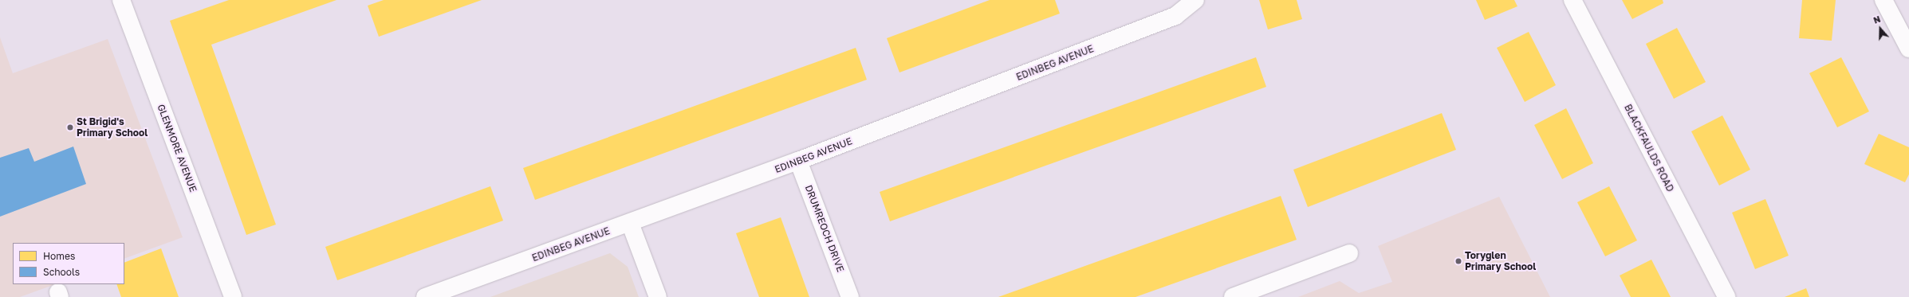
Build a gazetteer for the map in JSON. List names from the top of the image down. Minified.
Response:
{"streets":{"street":["EDINBEG AVENUE","GLENMORE AVENUE","BLACKFAULDS ROAD","DRUMREOCH DRIVE"]},"crossings":[["EDINBEG AVENUE","DRUMREOCH DRIVE"]],"places":["St Brigid's Primary School","Toryglen Primary School"],"legend":["Homes","Schools"],"north":"top"}
